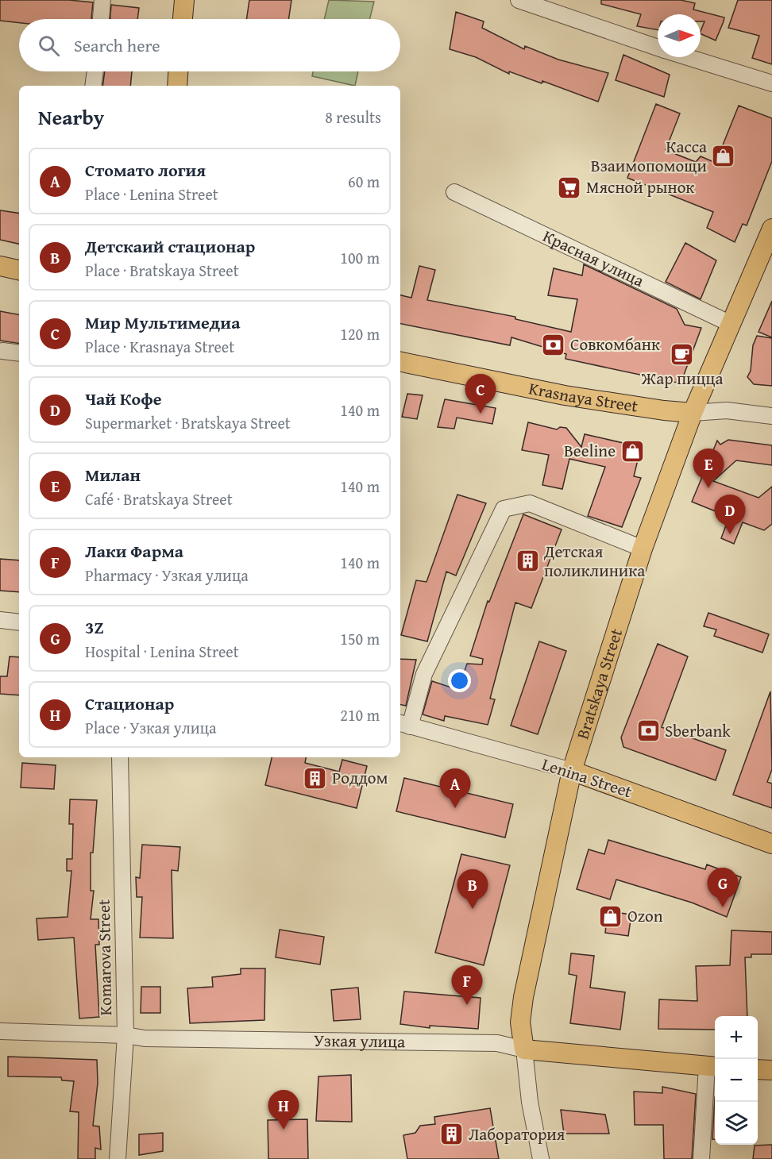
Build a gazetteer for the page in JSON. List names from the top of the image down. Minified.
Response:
{"streets":{"main road":["Krasnaya Street","Bratskaya Street","Lenina Street","Узкая улица"],"street":["Красная улица","Komarova Street"]},"crossings":[["Красная улица","Bratskaya Street"],["Krasnaya Street","Bratskaya Street"],["Bratskaya Street","Lenina Street"],["Bratskaya Street","Узкая улица"],["Komarova Street","Узкая улица"]],"places":{"shop":["Касса Взаимопомощи","Beeline","Ozon"],"supermarket":["Мясной рынок"],"bank":["Совкомбанк","Sberbank"],"cafe":["Жар пицца"],"building":["Детская поликлиника","Роддом","Лаборатория"]},"north":"right","page":{"search":"Search here","heading":["Nearby","8 results"],"list":[{"mark":"A","name":"Стомато логия","note":"Place · Lenina Street","value":"60 m"},{"mark":"B","name":"Детскаий стационар","note":"Place · Bratskaya Street","value":"100 m"},{"mark":"C","name":"Мир Мультимедиа","note":"Place · Krasnaya Street","value":"120 m"},{"mark":"D","name":"Чай Кофе","note":"Supermarket · Bratskaya Street","value":"140 m"},{"mark":"E","name":"Милан","note":"Café · Bratskaya Street","value":"140 m"},{"mark":"F","name":"Лаки Фарма","note":"Pharmacy · Узкая улица","value":"140 m"},{"mark":"G","name":"3Z","note":"Hospital · Lenina Street","value":"150 m"},{"mark":"H","name":"Стационар","note":"Place · Узкая улица","value":"210 m"}],"pins":["C","E","D","A","G","B","F","H"],"map_buttons":["+","−"]}}
